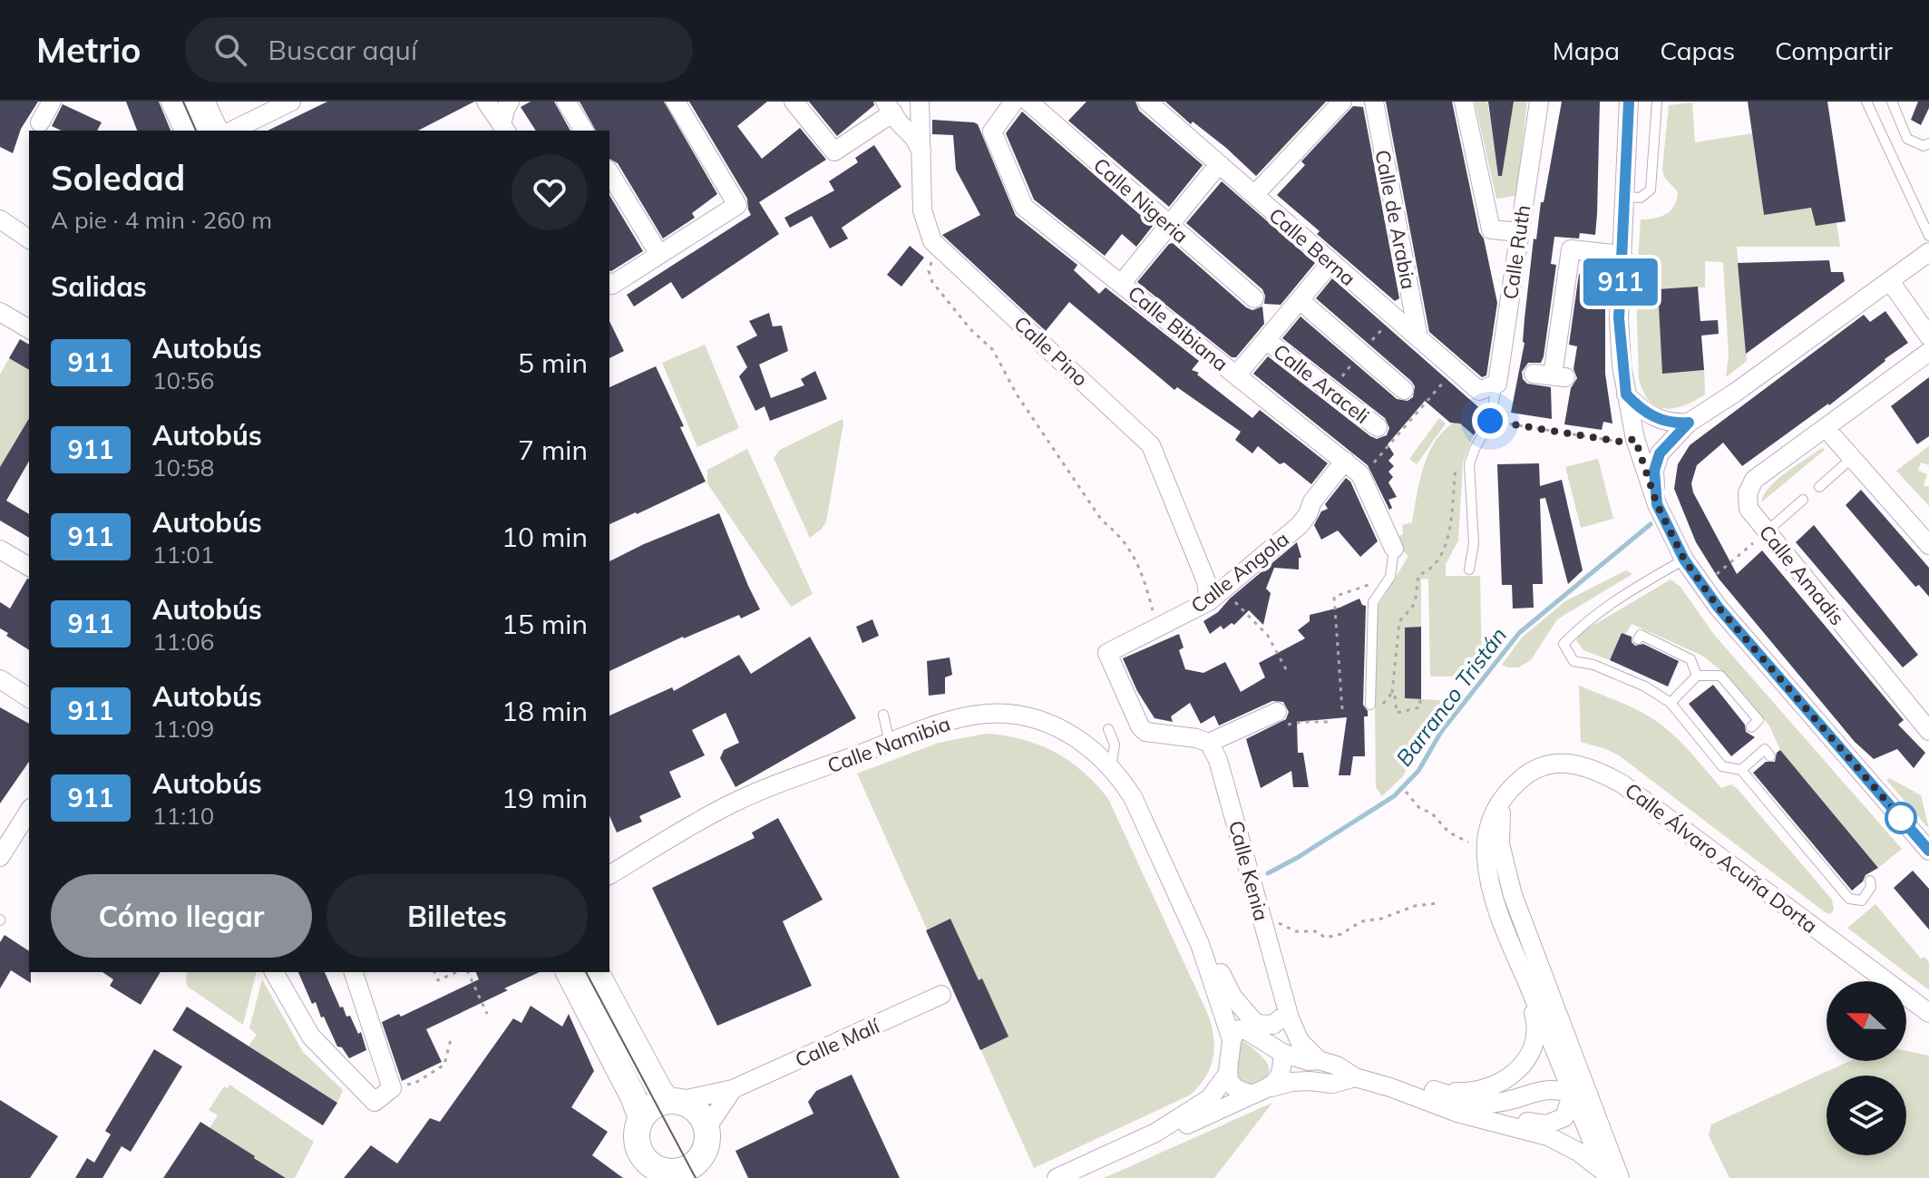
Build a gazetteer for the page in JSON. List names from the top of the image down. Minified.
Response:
{"streets":{"street":["Calle Nigeria","Calle de Arabia","Calle Berna","Calle Ruth","Calle Bibiana","Calle Pino","Calle Araceli","Calle Angola","Calle Amadis","Calle Namibia","Calle Álvaro Acuña Dorta","Calle Kenia","Calle Malí"]},"crossings":[["Calle de Arabia","Calle Berna"],["Calle Berna","Calle Ruth"],["Calle Bibiana","Calle Angola"],["Calle Pino","Calle Angola"],["Calle Angola","Calle Kenia"],["Calle Namibia","Calle Kenia"]],"water":["Barranco Tristán"],"lines":["bus line 911"],"north":"left","page":{"header":"Metrio","search":"Buscar aquí","nav":["Mapa","Capas","Compartir"],"on_map":"911","heading":[["Soledad","A pie · 4 min · 260 m"],"Salidas"],"list":[{"mark":"911","name":"Autobús","note":"10:56","value":"5 min"},{"mark":"911","name":"Autobús","note":"10:58","value":"7 min"},{"mark":"911","name":"Autobús","note":"11:01","value":"10 min"},{"mark":"911","name":"Autobús","note":"11:06","value":"15 min"},{"mark":"911","name":"Autobús","note":"11:09","value":"18 min"},{"mark":"911","name":"Autobús","note":"11:10","value":"19 min"}],"buttons":["Cómo llegar","Billetes"]}}
